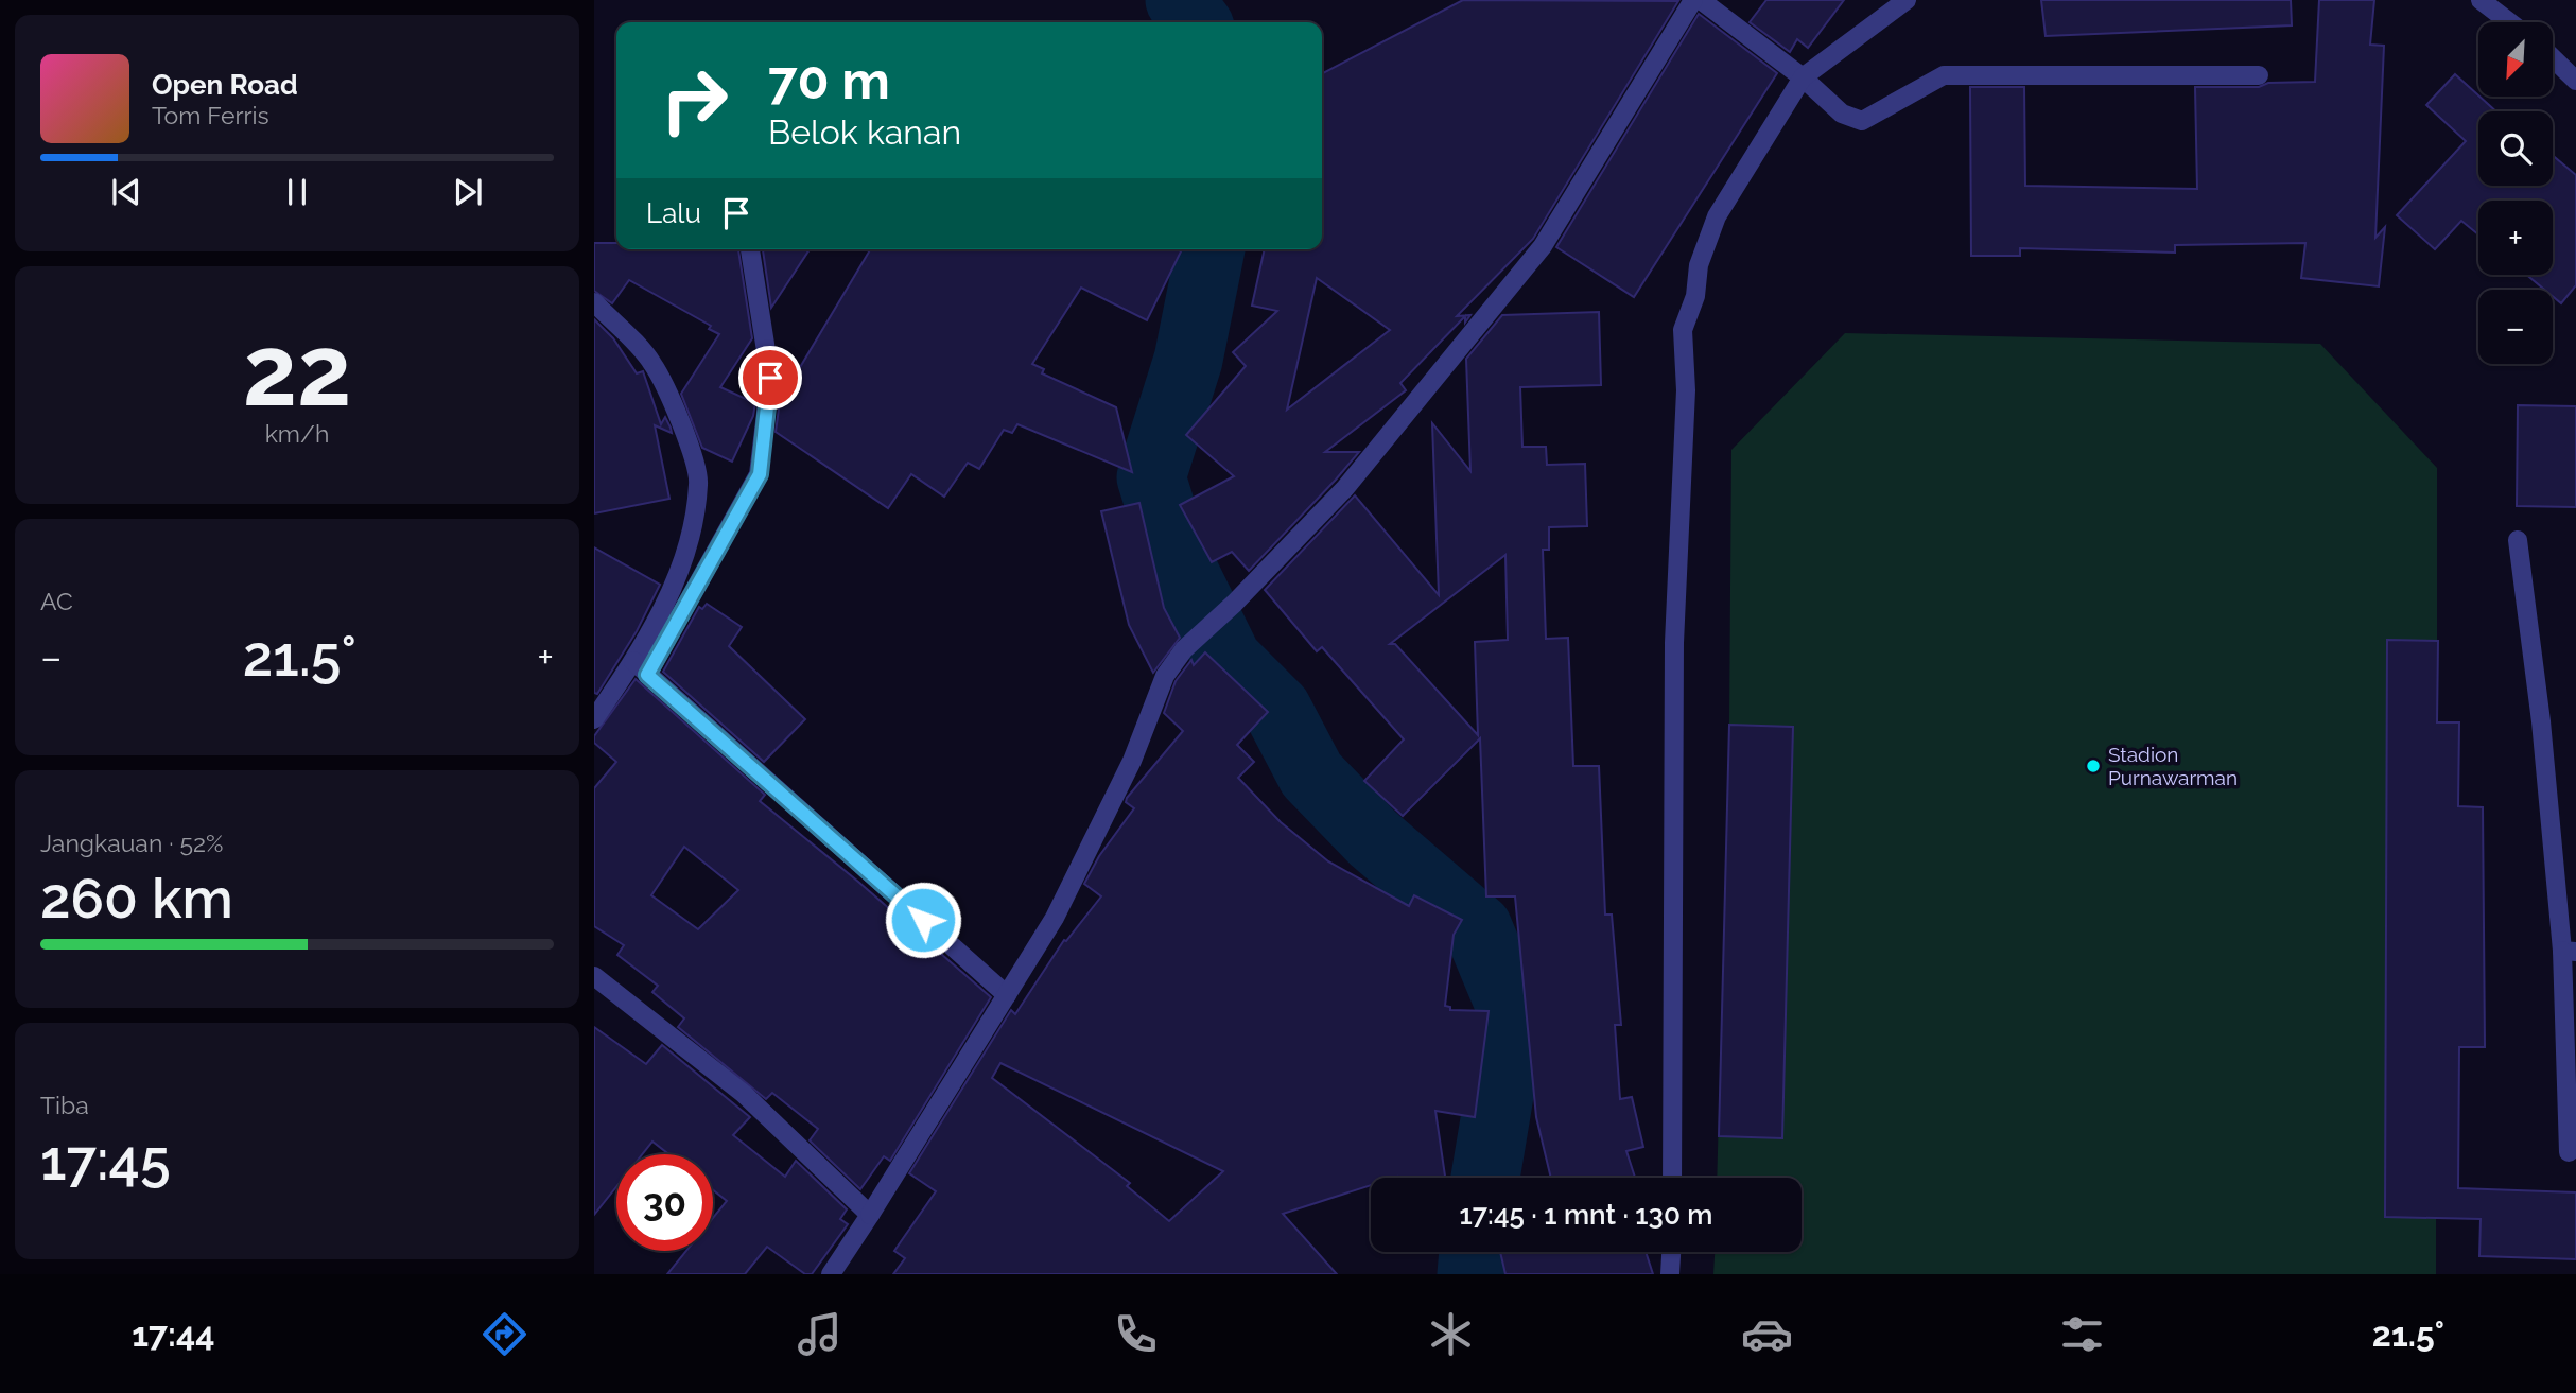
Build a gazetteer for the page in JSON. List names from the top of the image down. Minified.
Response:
{"places":["Stadion Purnawarman"],"north":"bottom left","page":{"map_buttons":["+","−"],"turn":["70 m","Belok kanan"],"song":["Open Road","Tom Ferris"],"then":"Lalu","tile":[["22","km/h"],"AC",["Jangkauan · 52%","260 km"],["Tiba","17:45"]],"heat":["−","21.5°","+"],"limit":"30","trip":"17:45 · 1 mnt · 130 m","tabs":["17:44","21.5°"]}}
